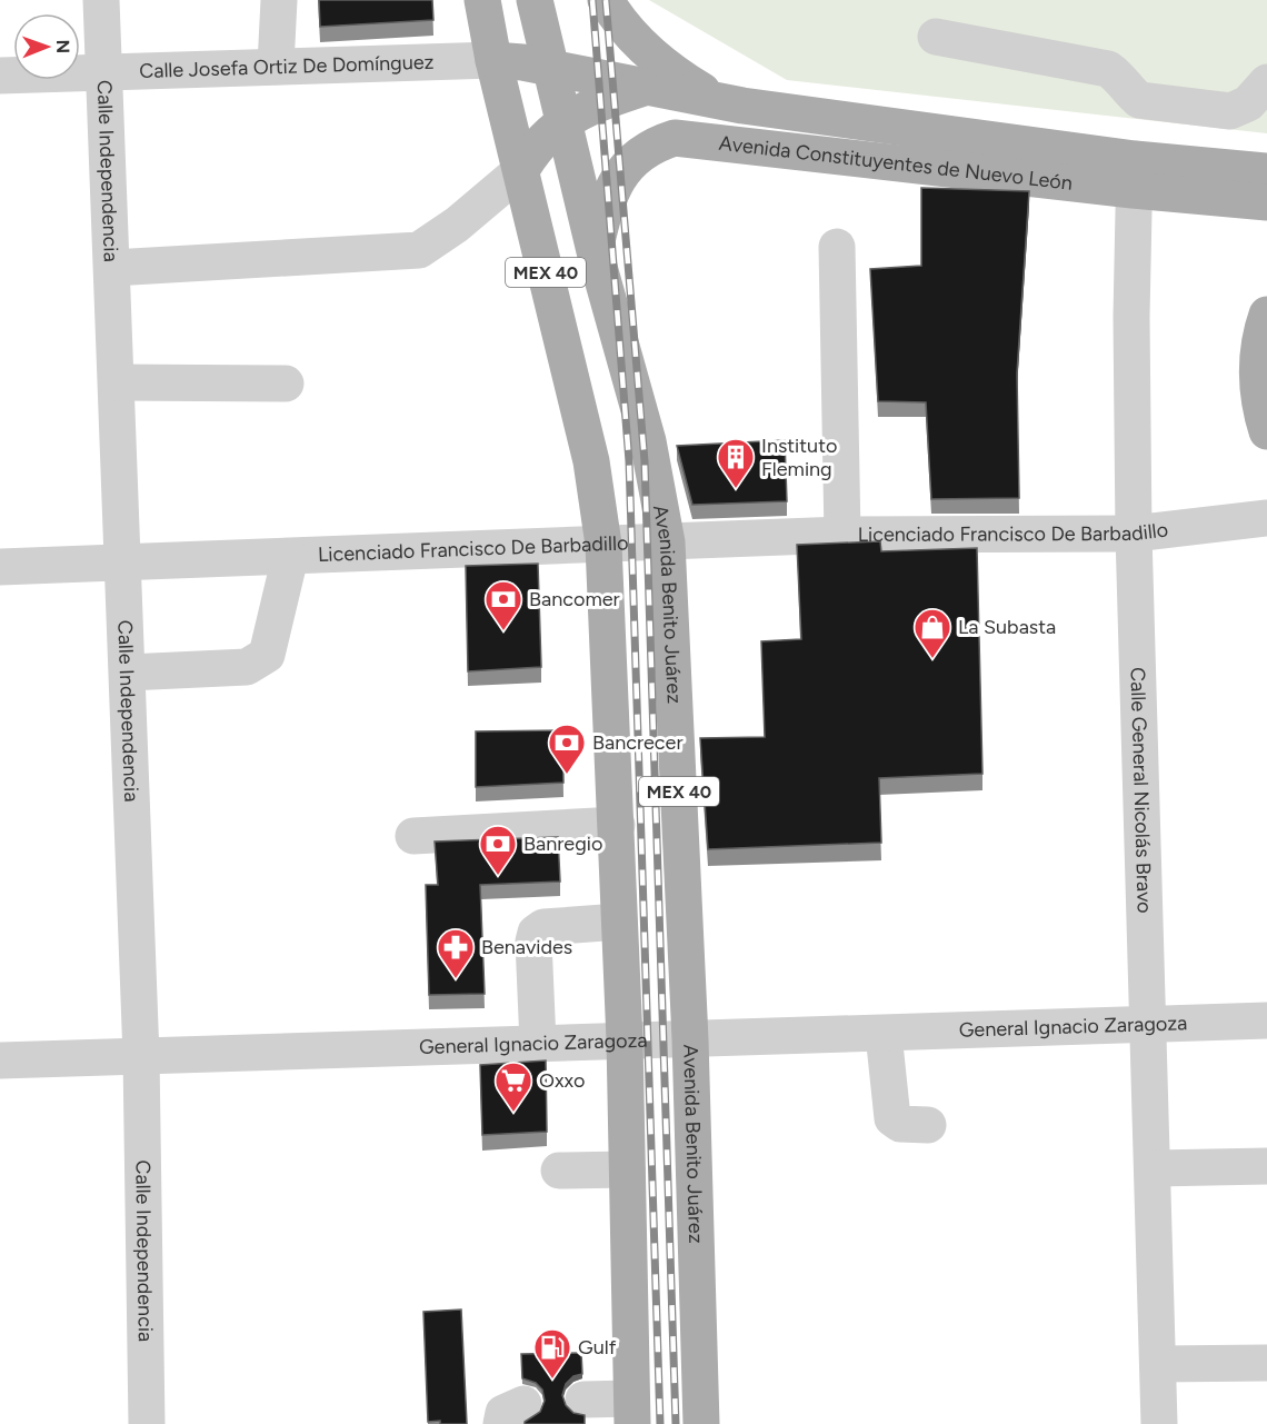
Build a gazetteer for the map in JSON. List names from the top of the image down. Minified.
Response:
{"streets":{"main road":["Avenida Constituyentes de Nuevo León","MEX 40","Avenida Benito Juárez"],"street":["Calle Josefa Ortiz De Domínguez","Calle Independencia","Licenciado Francisco De Barbadillo","Calle General Nicolás Bravo","General Ignacio Zaragoza"]},"crossings":[["Calle Josefa Ortiz De Domínguez","Avenida Constituyentes de Nuevo León"],["Calle Josefa Ortiz De Domínguez","Calle Independencia"],["Calle Josefa Ortiz De Domínguez","MEX 40"],["Avenida Constituyentes de Nuevo León","MEX 40"],["Avenida Constituyentes de Nuevo León","Avenida Benito Juárez"],["Avenida Constituyentes de Nuevo León","Calle General Nicolás Bravo"],["Calle Independencia","Licenciado Francisco De Barbadillo"],["Calle Independencia","General Ignacio Zaragoza"],["MEX 40","Licenciado Francisco De Barbadillo"],["MEX 40","General Ignacio Zaragoza"],["Licenciado Francisco De Barbadillo","Avenida Benito Juárez"],["Licenciado Francisco De Barbadillo","Calle General Nicolás Bravo"],["Avenida Benito Juárez","General Ignacio Zaragoza"],["Calle General Nicolás Bravo","General Ignacio Zaragoza"]],"places":{"building":["Instituto Fleming"],"bank":["Bancomer","Bancrecer","Banregio"],"shop":["La Subasta"],"pharmacy":["Benavides"],"supermarket":["Oxxo"],"fuel station":["Gulf"]},"north":"right"}
